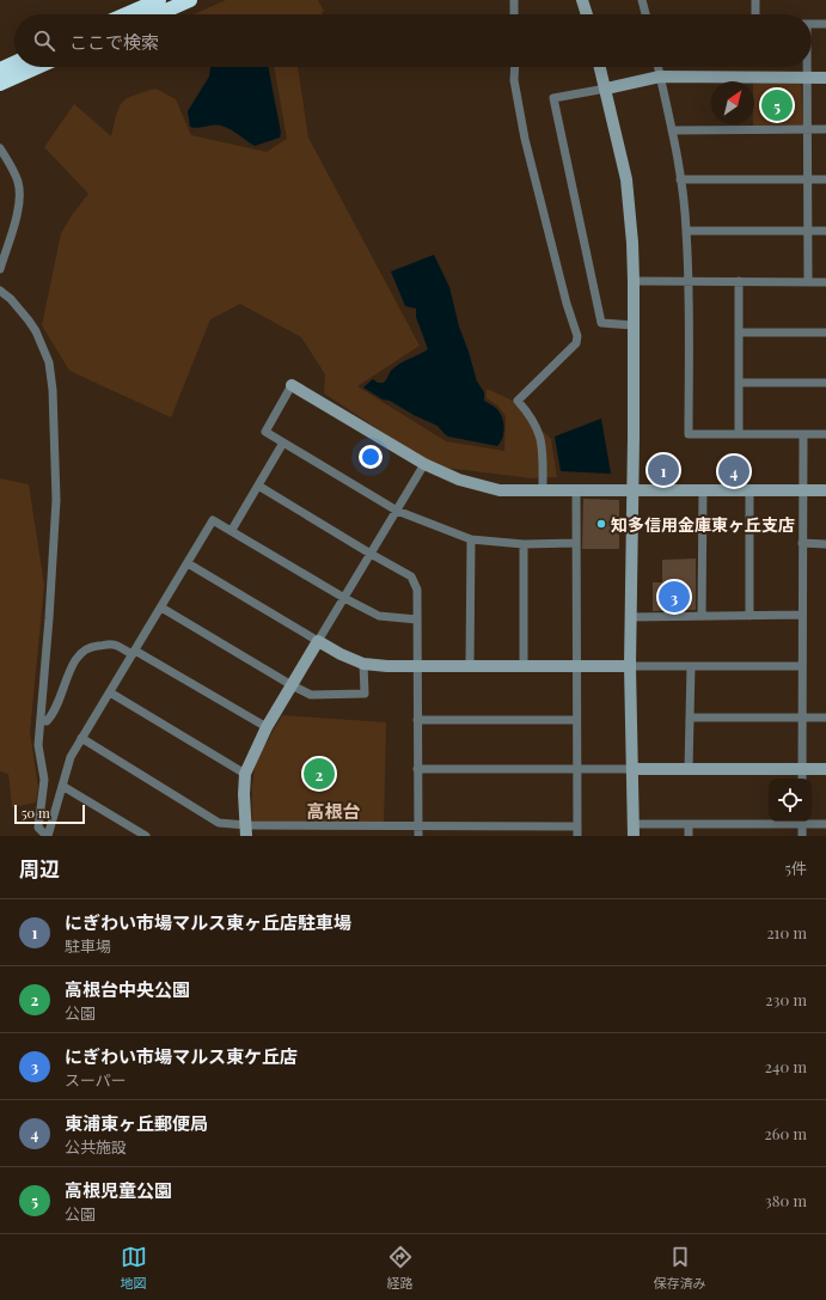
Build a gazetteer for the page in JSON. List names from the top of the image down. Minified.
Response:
{"districts":["高根台"],"places":["知多信用金庫東ヶ丘支店"],"scale_bar":"50 m","north":"top right","page":{"search":"ここで検索","pins":["5","1","4","3","2"],"scale":"50 m","heading":["周辺","5件"],"list":[{"mark":"1","name":"にぎわい市場マルス東ヶ丘店駐車場","note":"駐車場","value":"210 m"},{"mark":"2","name":"高根台中央公園","note":"公園","value":"230 m"},{"mark":"3","name":"にぎわい市場マルス東ケ丘店","note":"スーパー","value":"240 m"},{"mark":"4","name":"東浦東ヶ丘郵便局","note":"公共施設","value":"260 m"},{"mark":"5","name":"高根児童公園","note":"公園","value":"380 m"}],"nav":["地図","経路","保存済み"]}}
